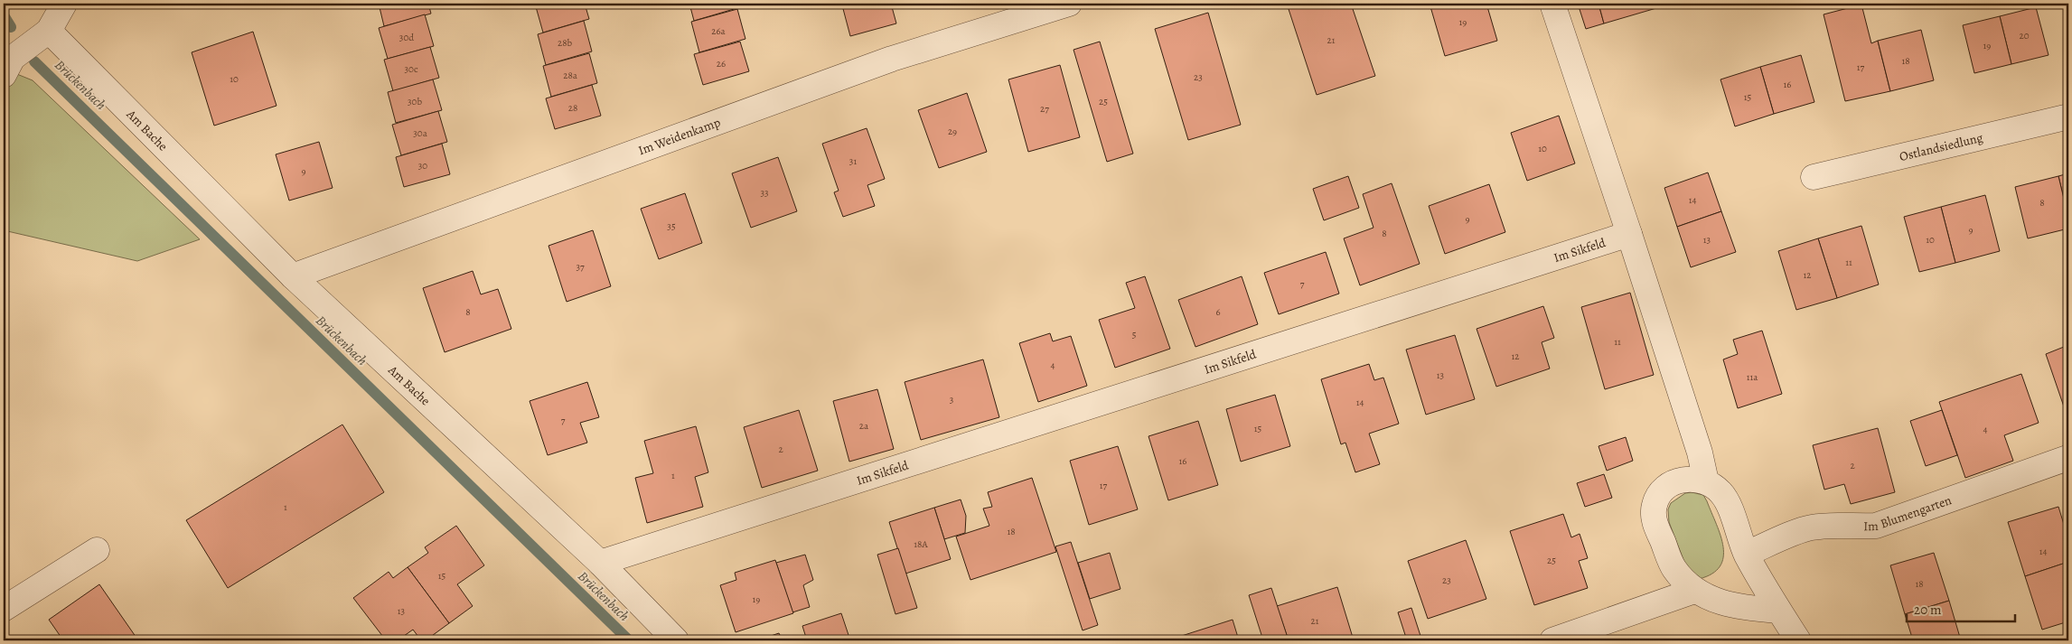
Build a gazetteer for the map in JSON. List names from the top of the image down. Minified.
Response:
{"streets":{"street":["Am Bache","Im Weidenkamp","Ostlandsiedlung","Im Sikfeld","Im Blumengarten"]},"crossings":[["Am Bache","Im Weidenkamp"],["Am Bache","Im Sikfeld"]],"water":["Brückenbach"],"house_numbers":["19","26a","20","30d","21","28b","19","18","26","17","30c","28a","23","10","16","15","30b","25","28","27","29","30a","10","31","30","9","33","14","8","9","35","9","8","13","10","11","37","12","7","8","6","5","11","12","4","13","11a","3","14","7","2a","15","4","2","16","2","1","17","1","18","18A","14","25","15","23","18","19","13","21"],"scale_bar":"20 m"}
